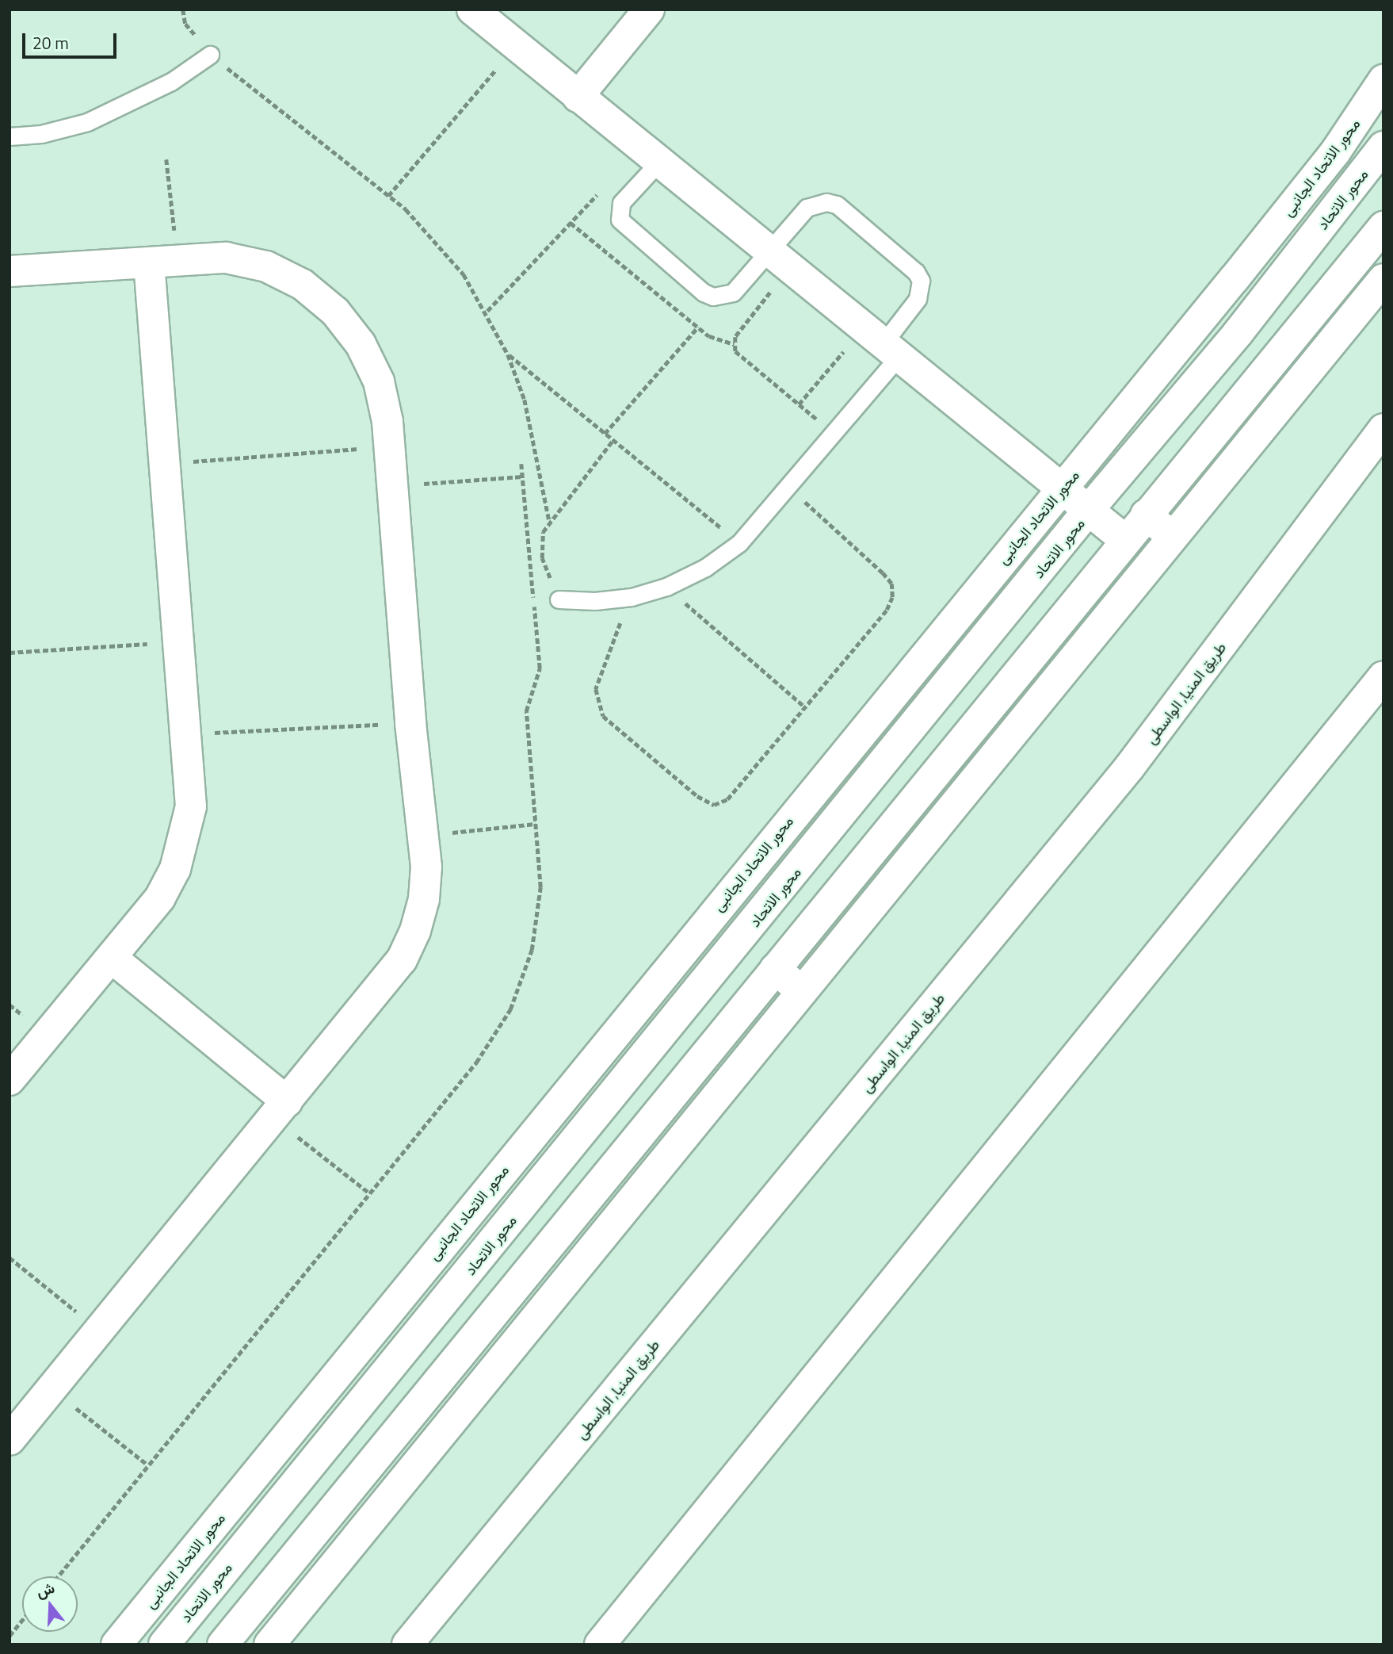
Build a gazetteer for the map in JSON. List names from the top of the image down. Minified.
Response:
{"streets":{"street":["محور الاتحاد الجانبى","محور الاتحاد","طريق المنيا, الواسطى"]},"scale_bar":"20 m","north":"top"}
